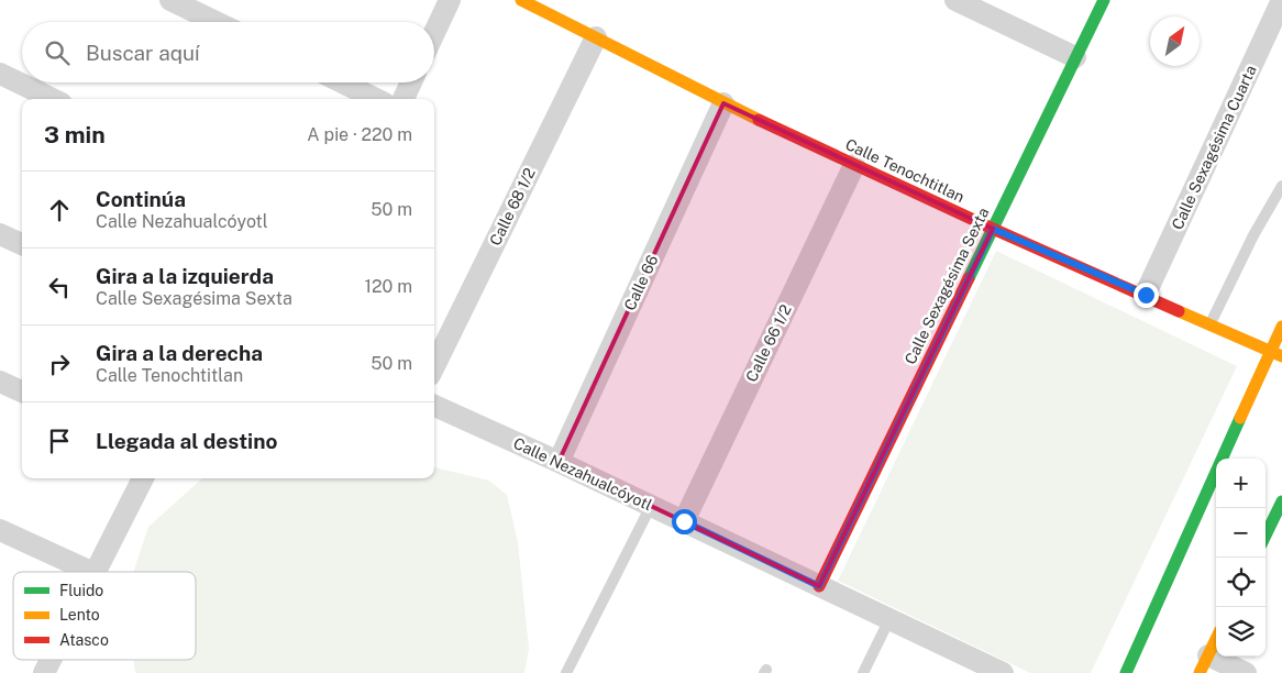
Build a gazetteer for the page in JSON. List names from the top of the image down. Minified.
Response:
{"streets":{"main road":["Calle Tenochtitlan","Calle Sexagésima Sexta"],"street":["Calle Sexagésima Cuarta","Calle 68 1/2","Calle 66","Calle 66 1/2","Calle Nezahualcóyotl"]},"crossings":[["Calle Sexagésima Cuarta","Calle Tenochtitlan"],["Calle Tenochtitlan","Calle 68 1/2"],["Calle Tenochtitlan","Calle 66"],["Calle Tenochtitlan","Calle Sexagésima Sexta"],["Calle Tenochtitlan","Calle 66 1/2"],["Calle 66","Calle Nezahualcóyotl"],["Calle Sexagésima Sexta","Calle Nezahualcóyotl"],["Calle 66 1/2","Calle Nezahualcóyotl"]],"legend":["Fluido","Lento","Atasco"],"north":"top right","page":{"search":"Buscar aquí","heading":["3 min","A pie · 220 m"],"list":[["Continúa","Calle Nezahualcóyotl","50 m"],["Gira a la izquierda","Calle Sexagésima Sexta","120 m"],["Gira a la derecha","Calle Tenochtitlan","50 m"],"Llegada al destino"],"map_buttons":["+","−"]}}
